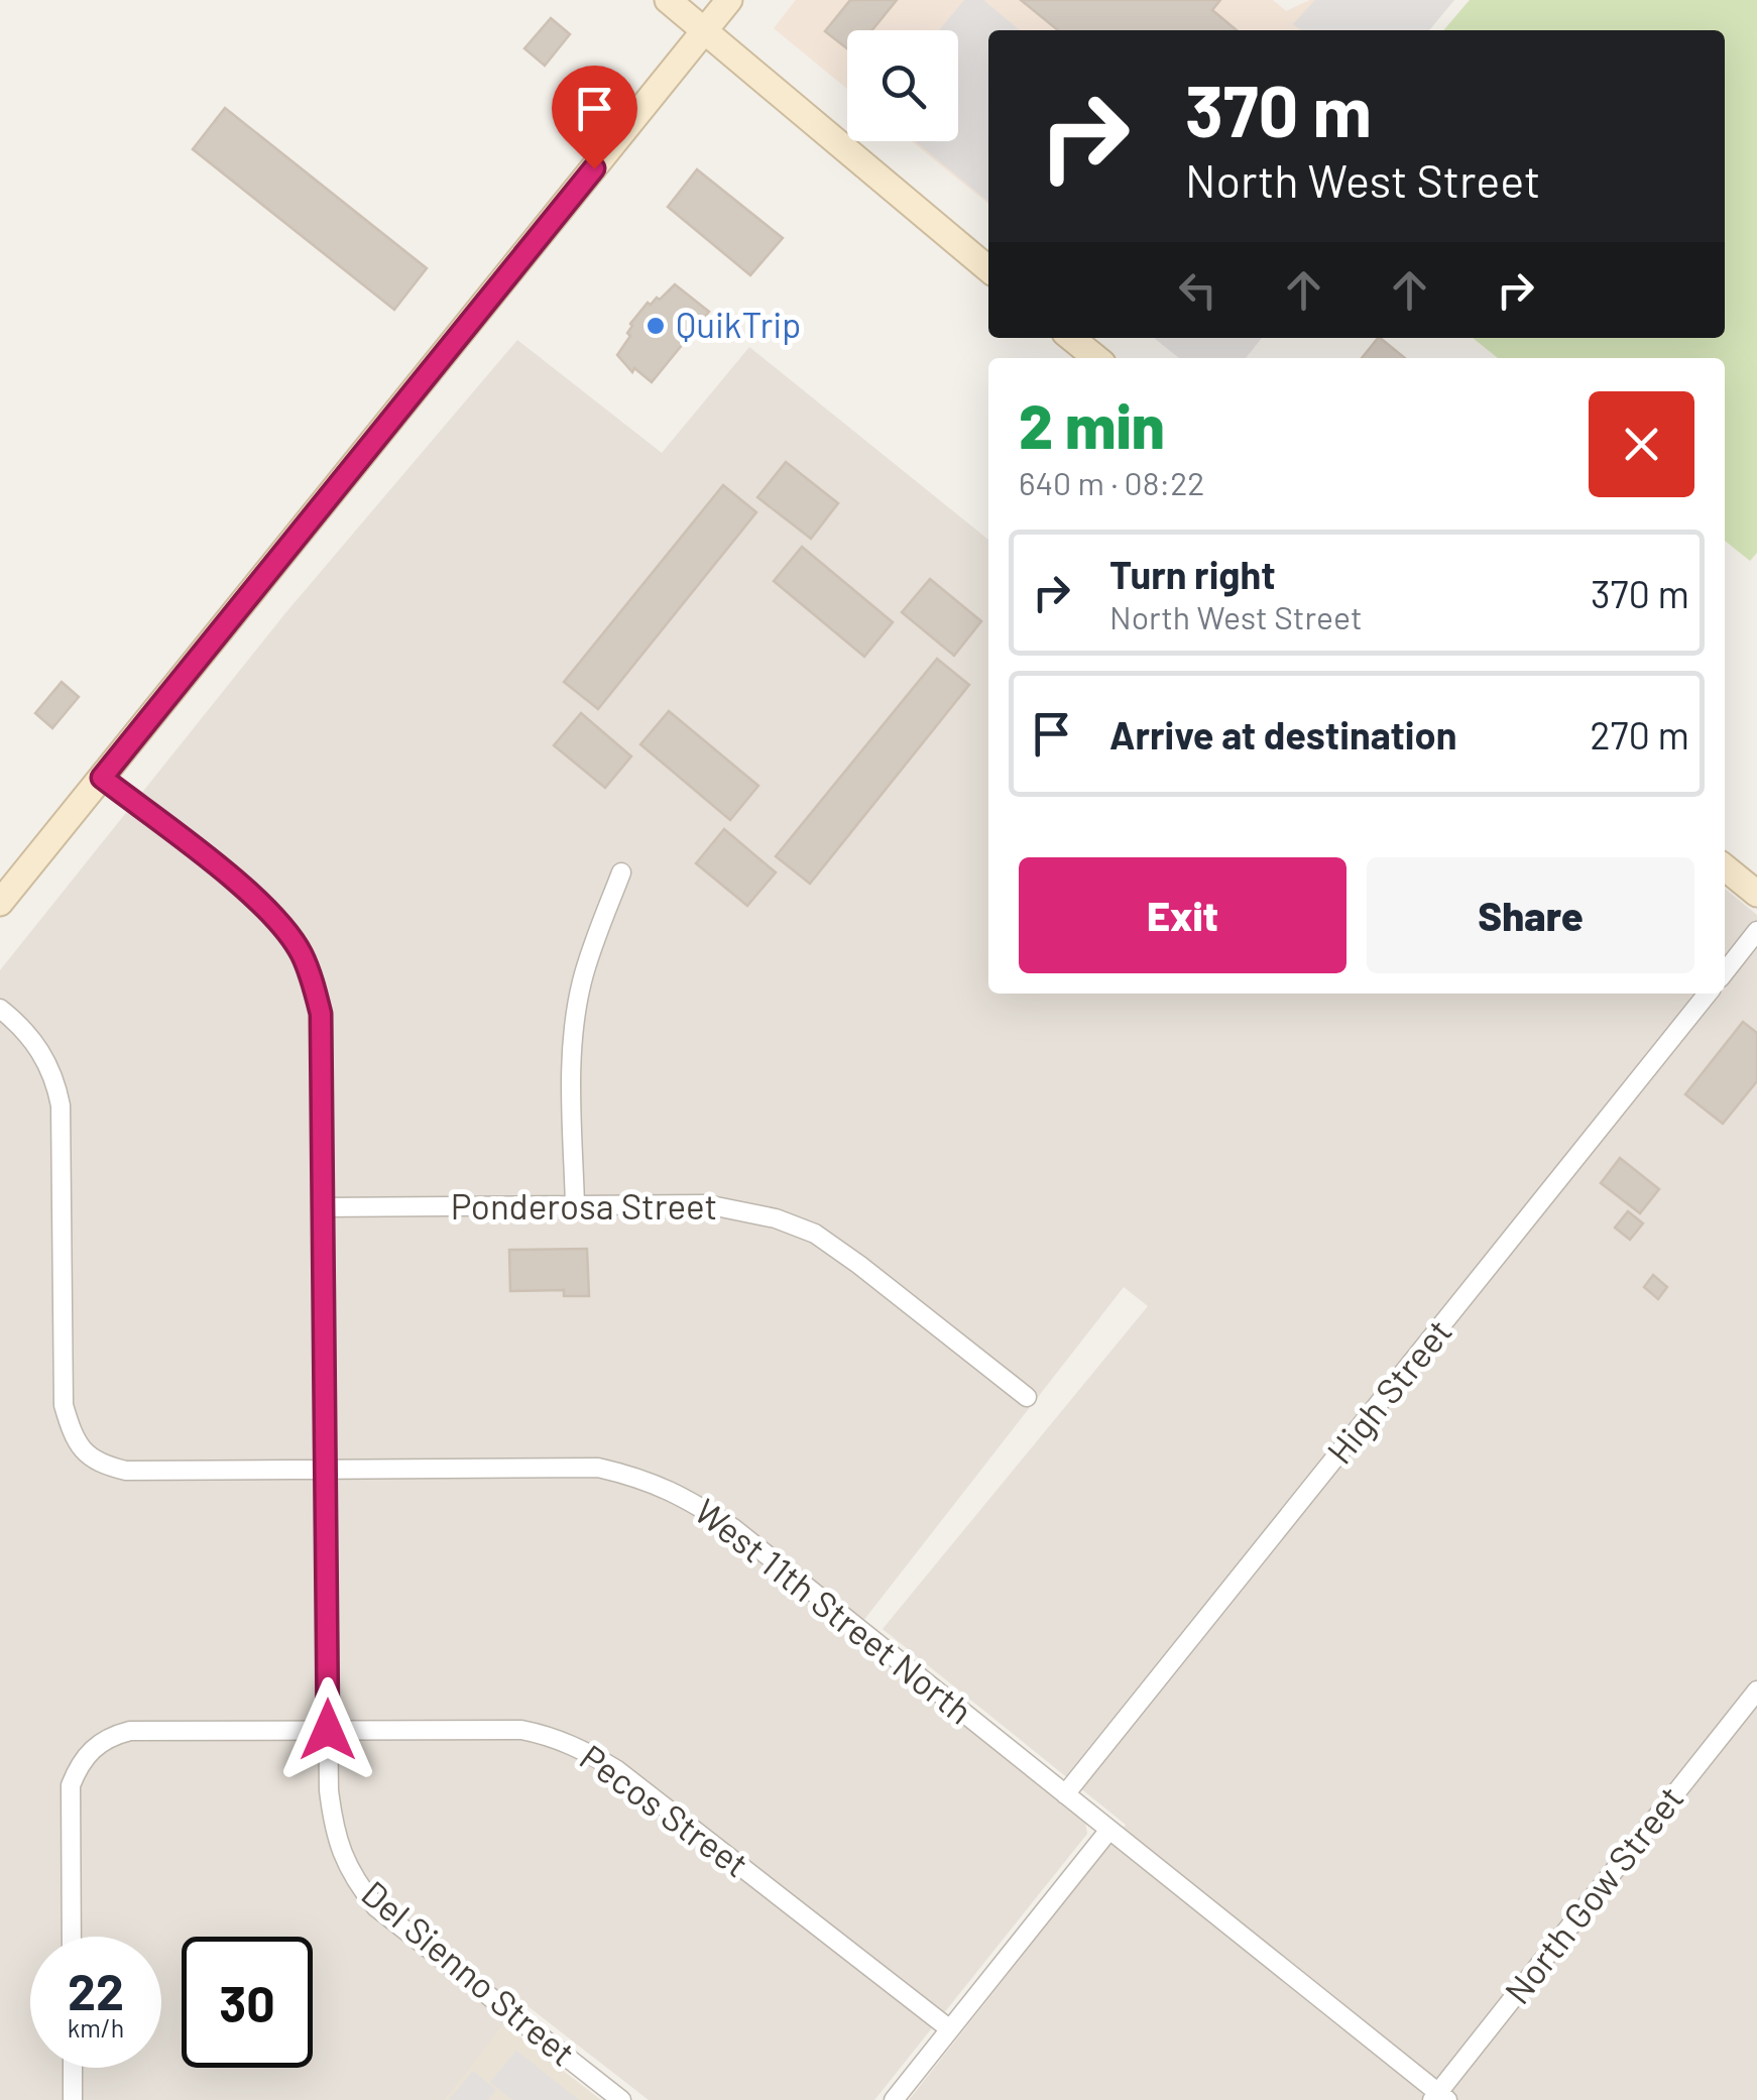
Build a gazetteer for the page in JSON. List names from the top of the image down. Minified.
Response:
{"streets":{"street":["Ponderosa Street","High Street","West 11th Street North","Pecos Street","North Gow Street","Del Sienno Street"]},"crossings":[["Ponderosa Street","Del Sienno Street"],["High Street","West 11th Street North"],["West 11th Street North","North Gow Street"],["West 11th Street North","Del Sienno Street"],["Pecos Street","Del Sienno Street"]],"places":["QuikTrip"],"page":{"turn":["370 m","North West Street"],"heading":["2 min","640 m · 08:22"],"list":[{"name":"Turn right","note":"North West Street","value":"370 m"},{"name":"Arrive at destination","value":"270 m"}],"buttons":["Exit","Share"],"speed":"22 km/h","limit":"30"}}
